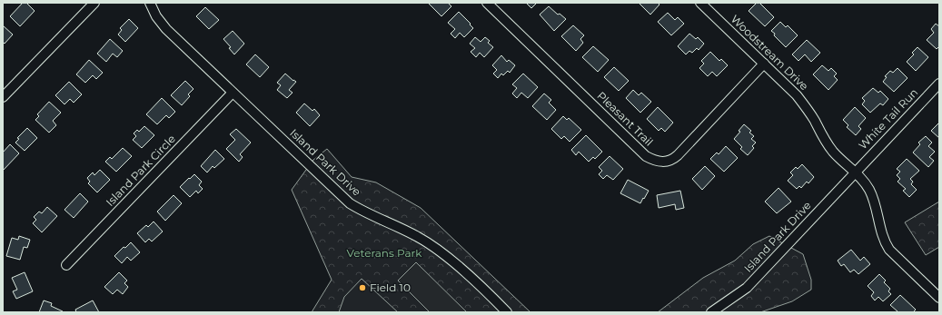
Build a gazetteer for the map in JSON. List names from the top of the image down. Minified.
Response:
{"streets":{"street":["Woodstream Drive","Pleasant Trail","White Tail Run","Island Park Drive","Island Park Circle"]},"crossings":[["Woodstream Drive","Pleasant Trail"],["Woodstream Drive","White Tail Run"],["Woodstream Drive","Island Park Drive"],["White Tail Run","Island Park Drive"],["Island Park Drive","Island Park Circle"]],"parks":["Veterans Park"],"places":["Field 10"]}
